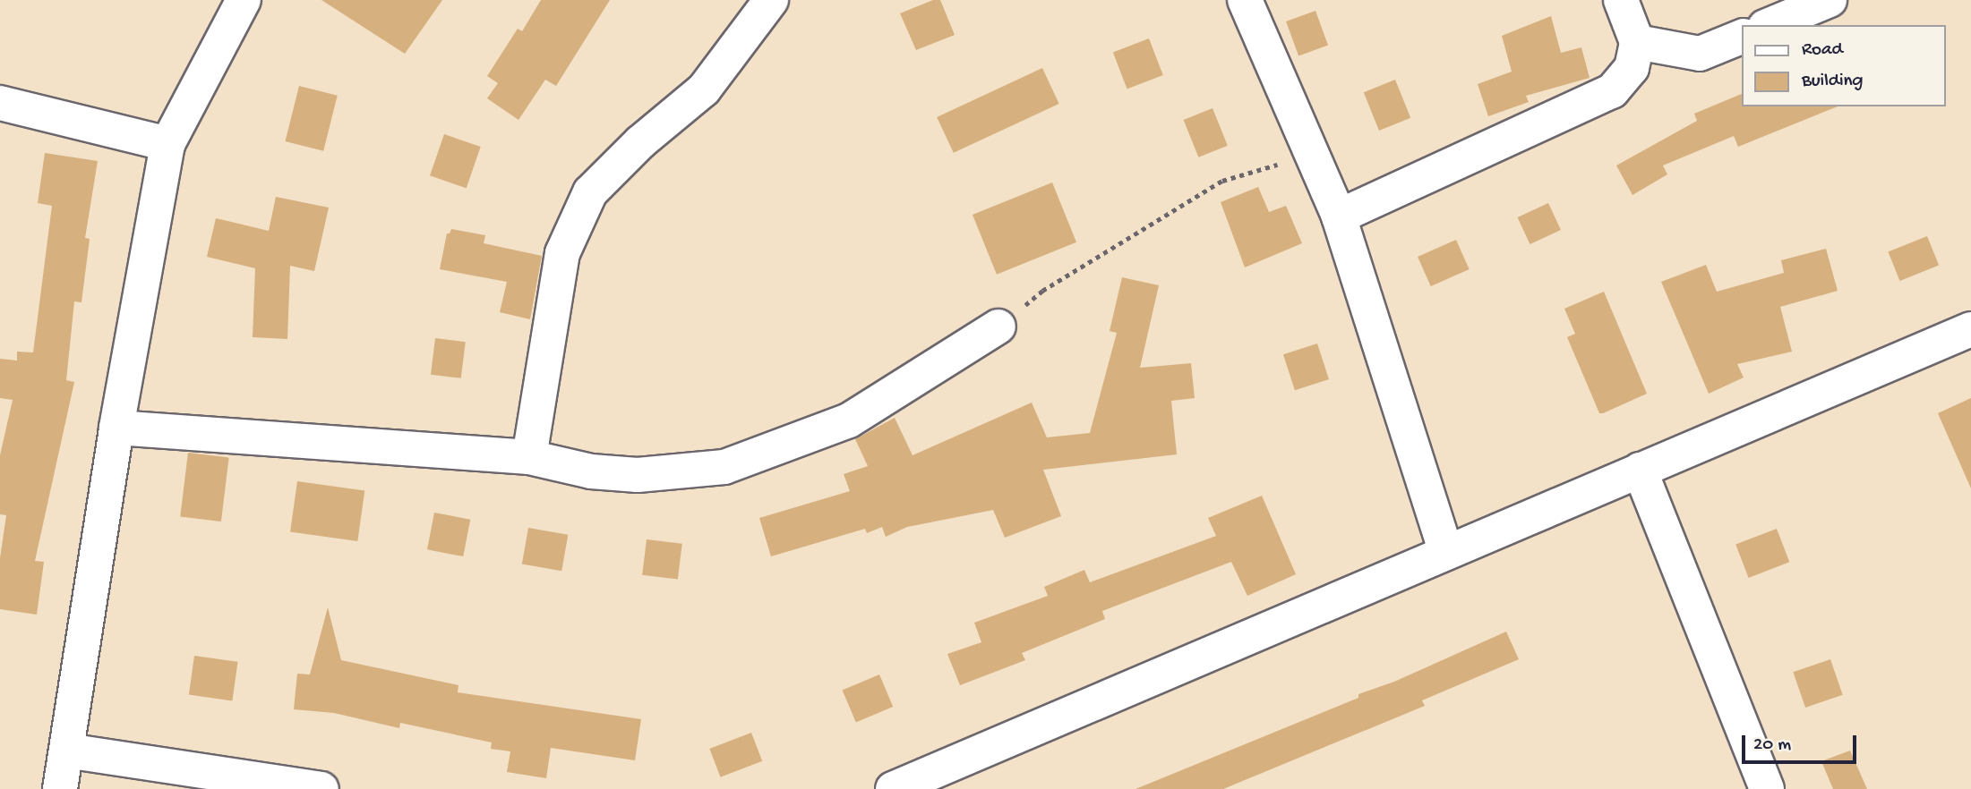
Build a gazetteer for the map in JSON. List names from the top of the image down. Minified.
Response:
{"legend":["Road","Building"],"scale_bar":"20 m"}
